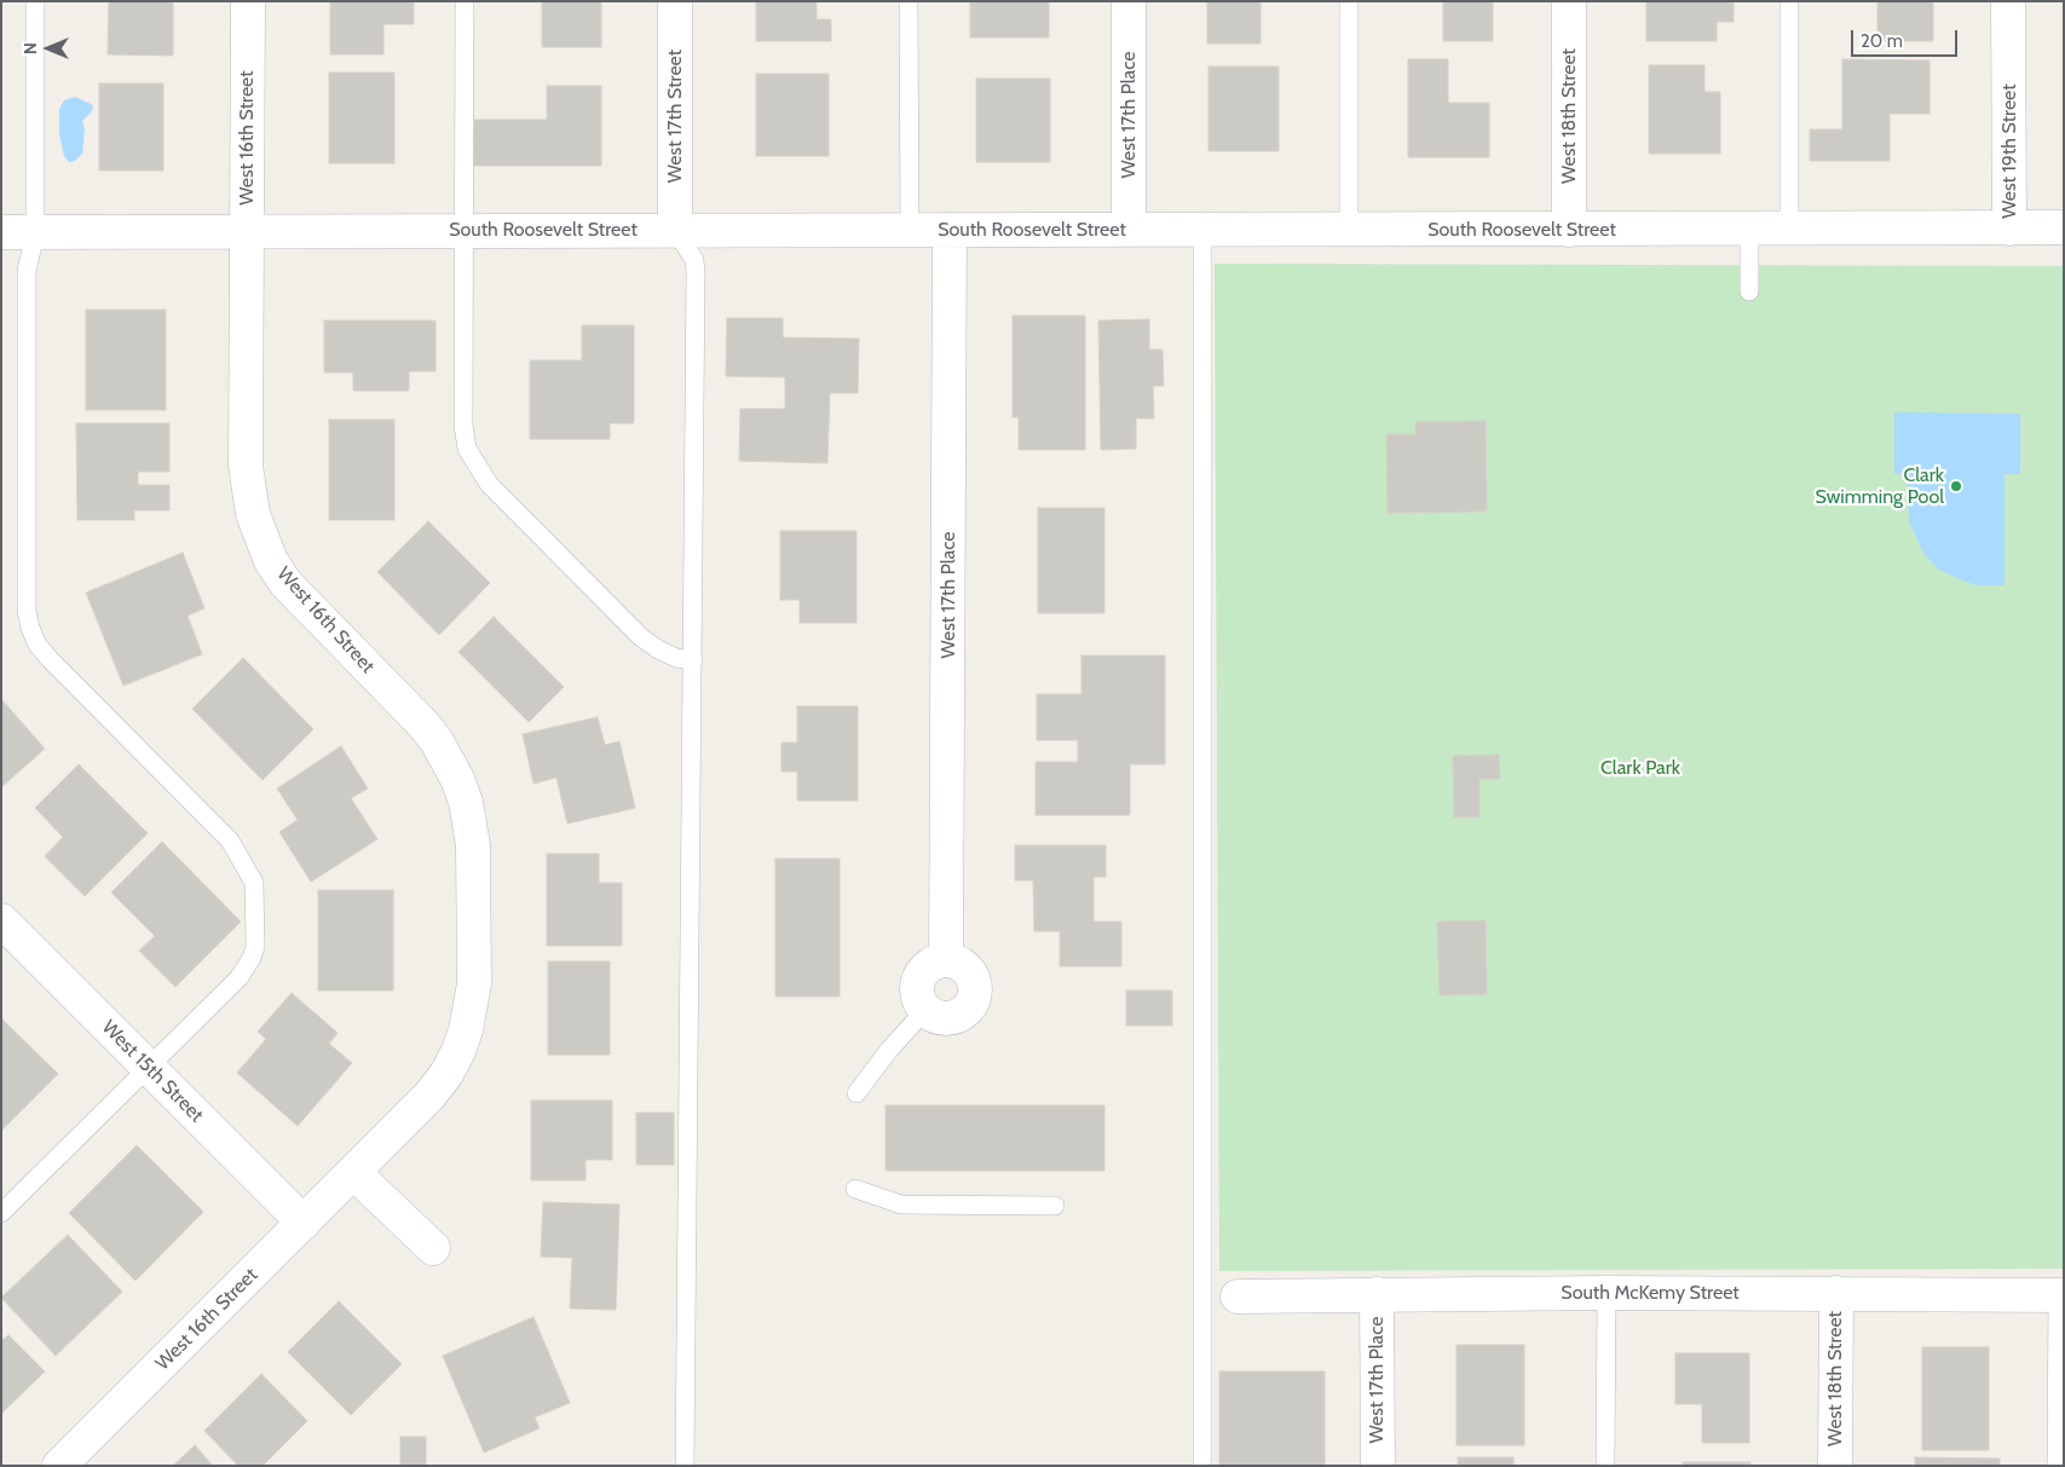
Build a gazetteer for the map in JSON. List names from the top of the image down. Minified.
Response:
{"streets":{"street":["West 17th Place","West 17th Street","West 18th Street","West 16th Street","West 19th Street","South Roosevelt Street","West 15th Street","South McKemy Street"]},"crossings":[["West 17th Place","South Roosevelt Street"],["West 17th Place","South McKemy Street"],["West 17th Street","South Roosevelt Street"],["West 18th Street","South Roosevelt Street"],["West 18th Street","South McKemy Street"],["West 16th Street","South Roosevelt Street"],["West 16th Street","West 15th Street"],["West 19th Street","South Roosevelt Street"]],"parks":["Clark Park"],"places":["Clark Swimming Pool"],"scale_bar":"20 m","north":"left"}
